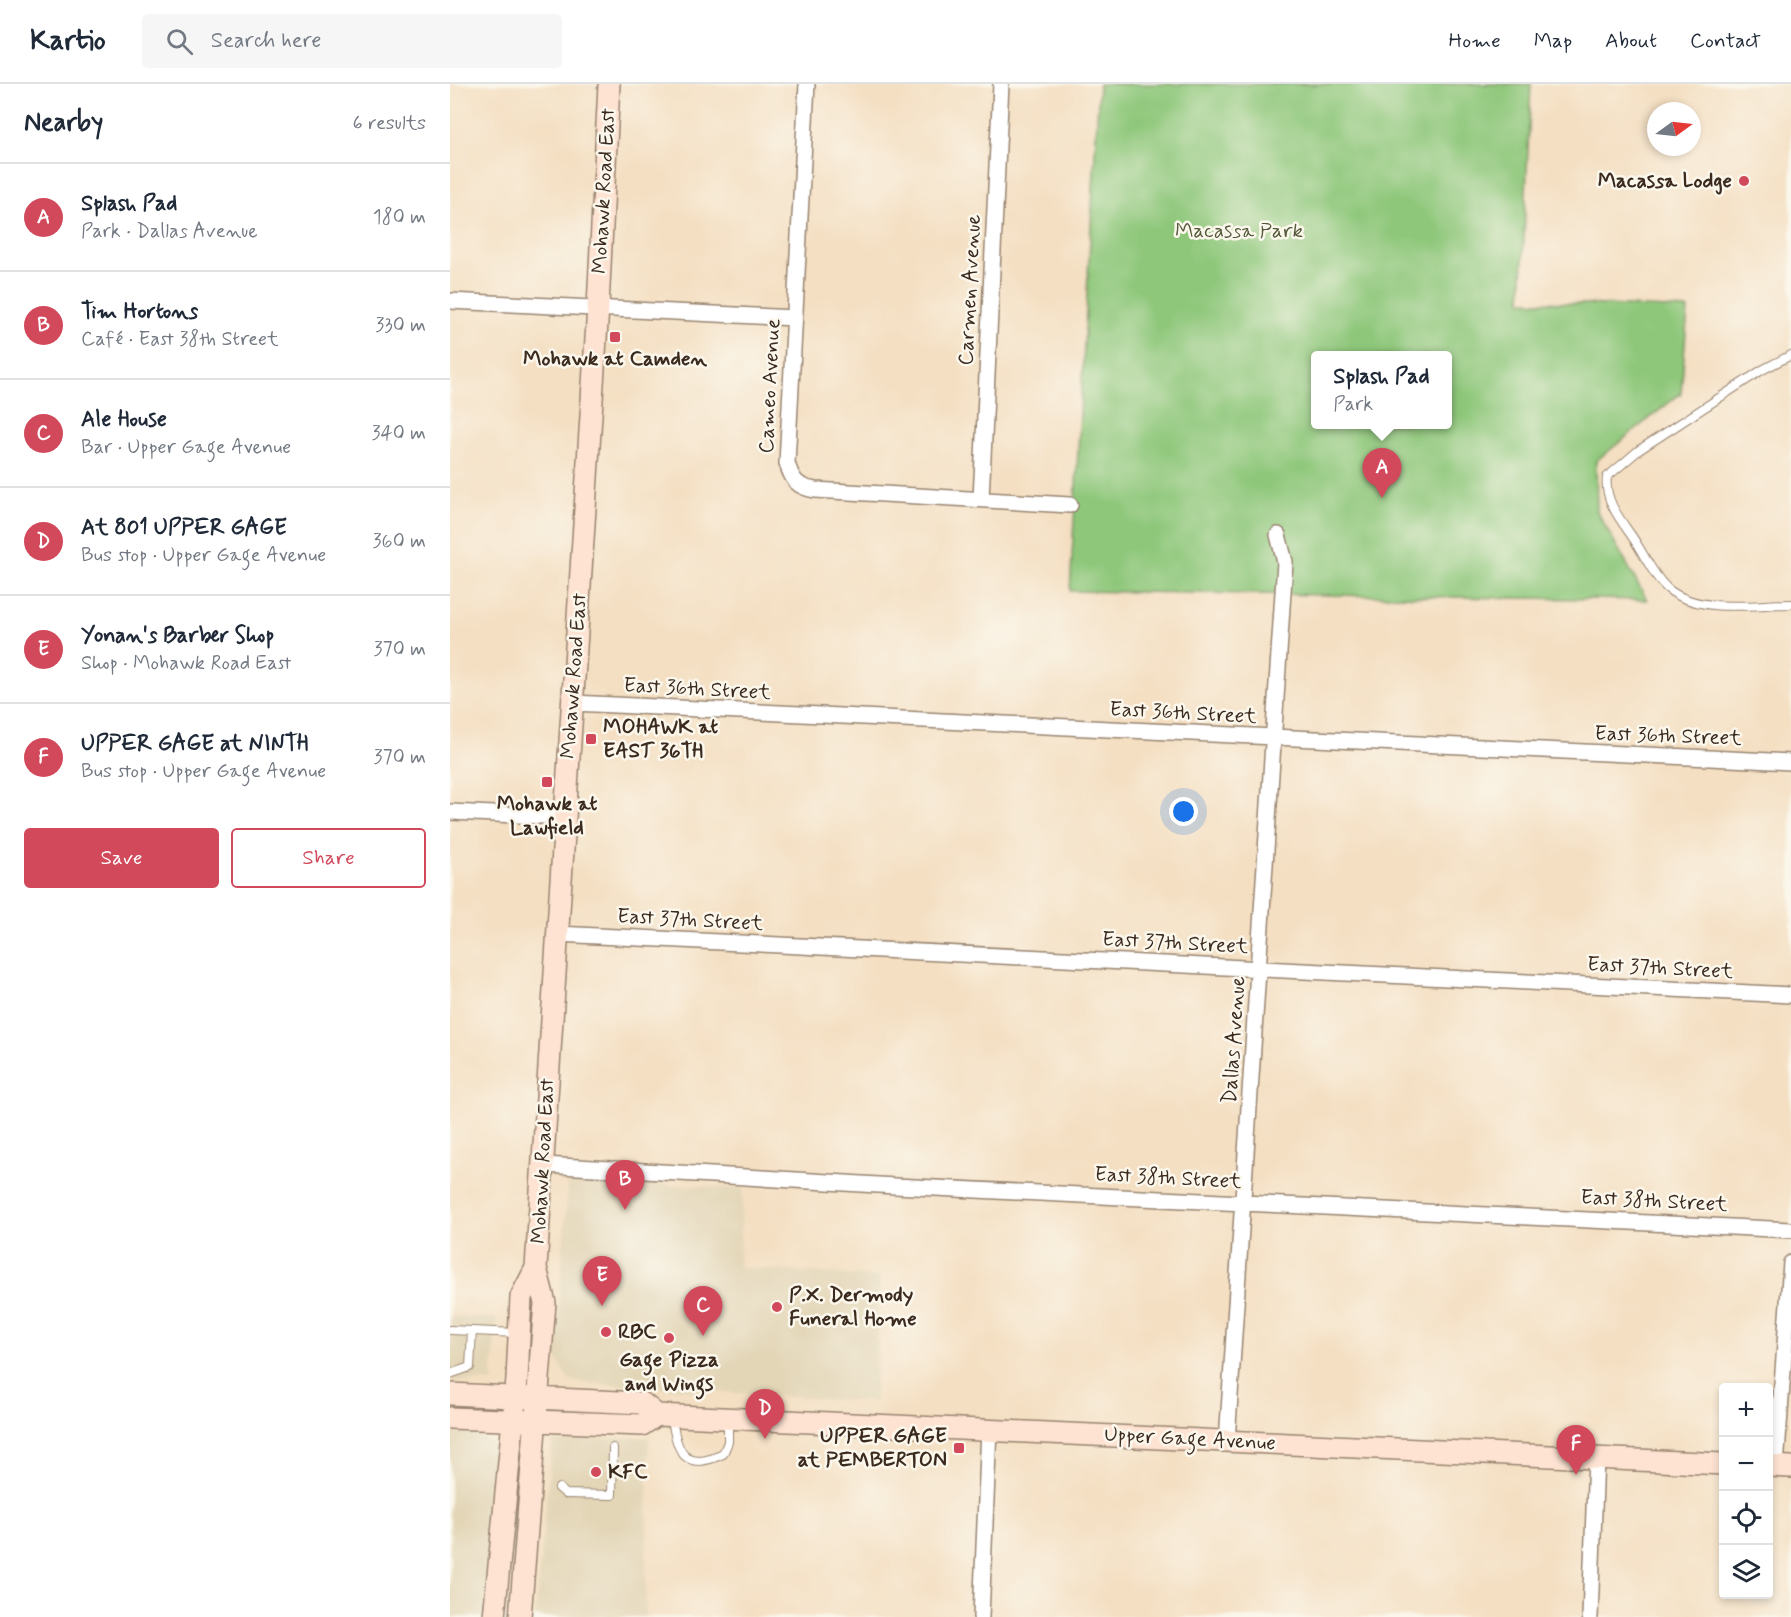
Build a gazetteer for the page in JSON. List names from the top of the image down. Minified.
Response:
{"streets":{"main road":["Mohawk Road East","Upper Gage Avenue"],"street":["Carmen Avenue","Cameo Avenue","East 36th Street","East 37th Street","Dallas Avenue","East 38th Street"]},"crossings":[["Mohawk Road East","East 36th Street"],["Mohawk Road East","East 37th Street"],["Mohawk Road East","East 38th Street"],["Mohawk Road East","Upper Gage Avenue"],["Carmen Avenue","Cameo Avenue"],["East 36th Street","Dallas Avenue"],["East 37th Street","Dallas Avenue"],["Dallas Avenue","East 38th Street"],["Dallas Avenue","Upper Gage Avenue"]],"parks":["Macassa Park"],"places":{"other":["Macassa Lodge","P.X. Dermody Funeral Home","RBC","Gage Pizza and Wings","KFC"],"transit":["Mohawk at Camden","MOHAWK at EAST 36TH","Mohawk at Lawfield","UPPER GAGE at PEMBERTON"]},"north":"right","page":{"header":"Kartio","search":"Search here","nav":["Home","Map","About","Contact"],"heading":["Nearby","6 results"],"list":[{"mark":"A","name":"Splash Pad","note":"Park · Dallas Avenue","value":"180 m"},{"mark":"B","name":"Tim Hortons","note":"Café · East 38th Street","value":"330 m"},{"mark":"C","name":"Ale House","note":"Bar · Upper Gage Avenue","value":"340 m"},{"mark":"D","name":"At 801 UPPER GAGE","note":"Bus stop · Upper Gage Avenue","value":"360 m"},{"mark":"E","name":"Yonan's Barber Shop","note":"Shop · Mohawk Road East","value":"370 m"},{"mark":"F","name":"UPPER GAGE at NINTH","note":"Bus stop · Upper Gage Avenue","value":"370 m"}],"popup":["Splash Pad","Park"],"pins":["A","B","E","C","D","F"],"buttons":["Save","Share"],"map_buttons":["+","−"]}}
